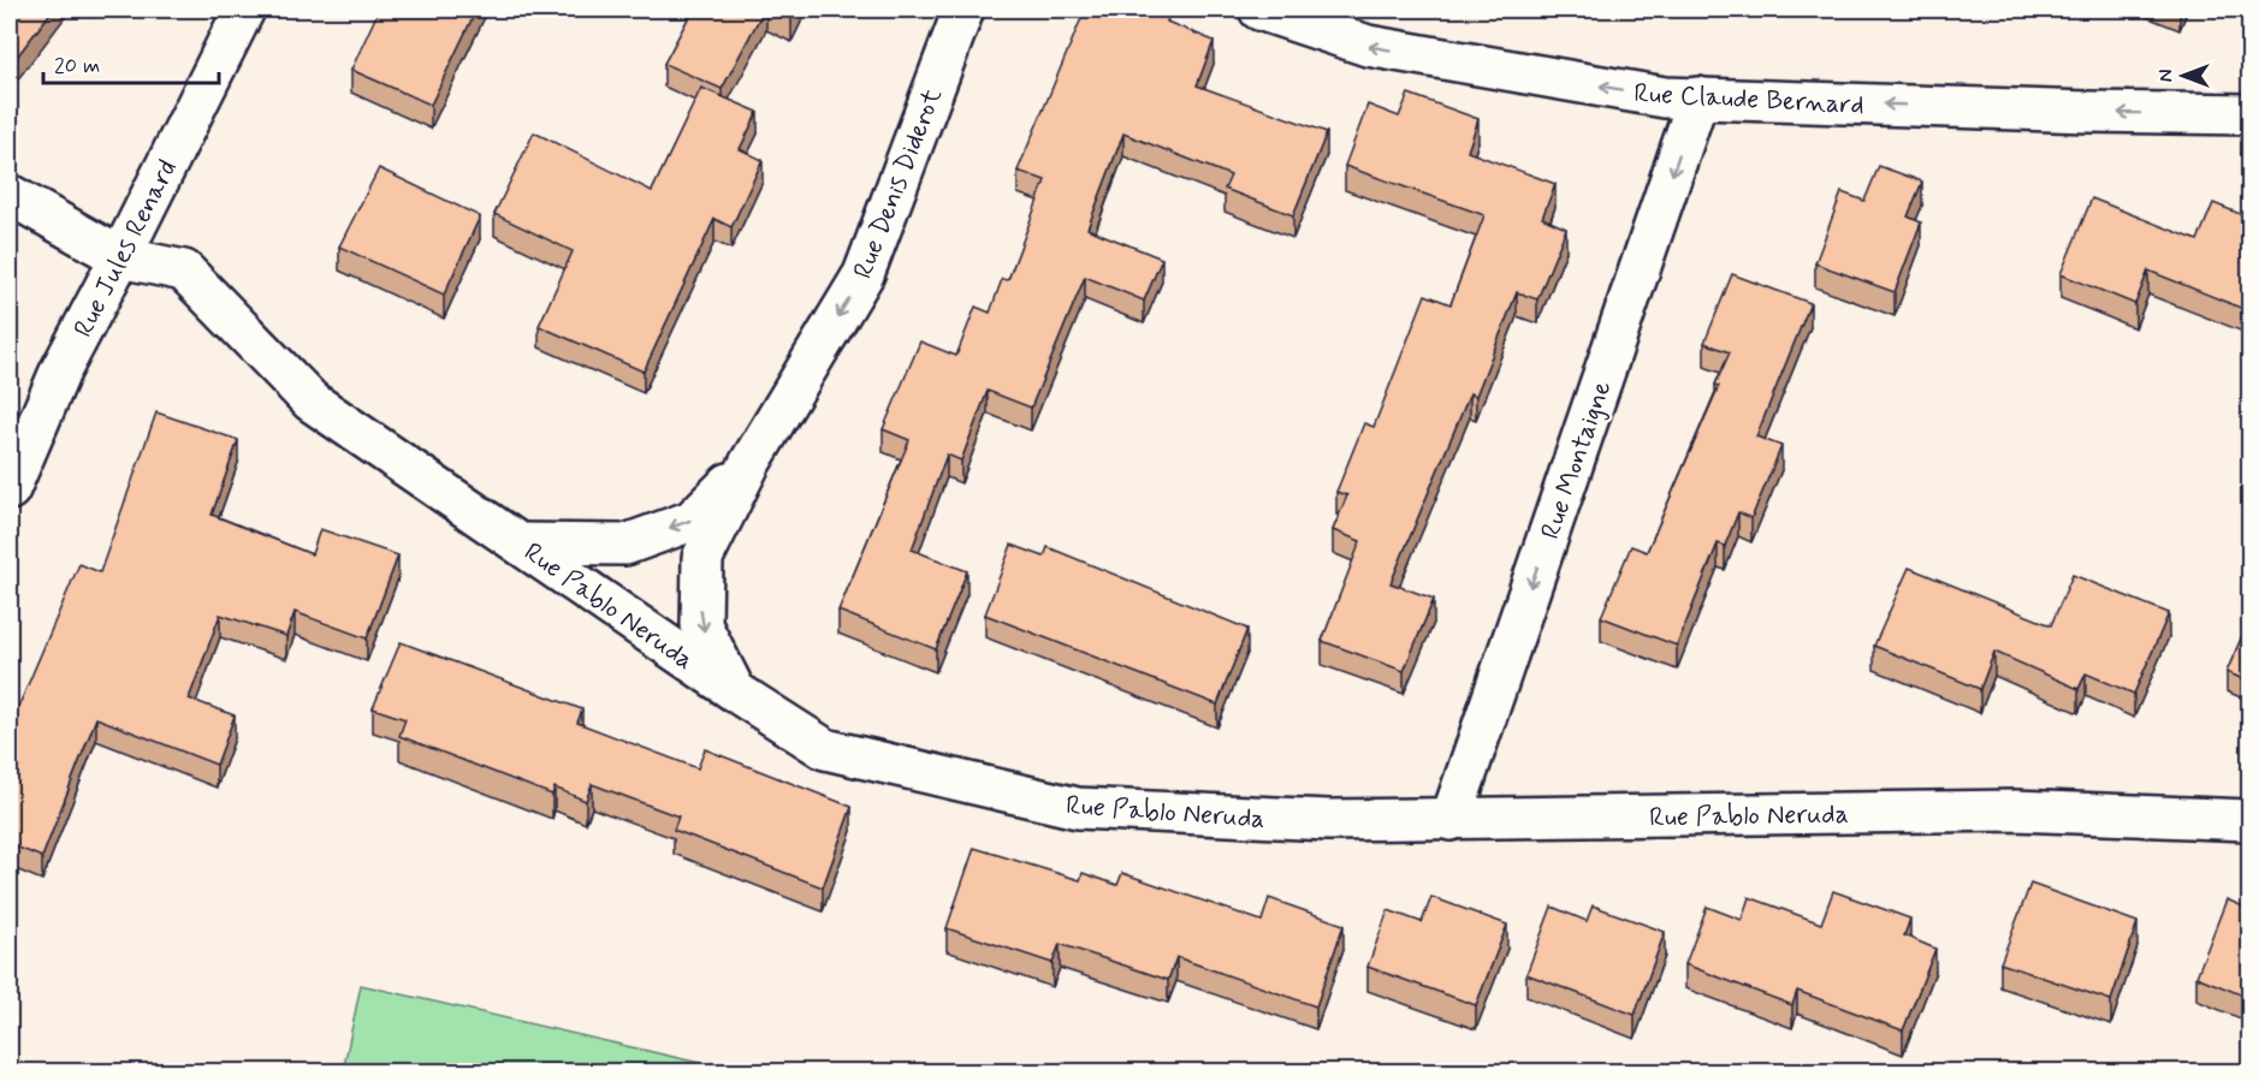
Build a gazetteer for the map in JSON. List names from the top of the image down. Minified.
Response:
{"streets":{"street":["Rue Claude Bernard","Rue Denis Diderot","Rue Jules Renard","Rue Montaigne","Rue Pablo Neruda"]},"crossings":[["Rue Claude Bernard","Rue Montaigne"],["Rue Denis Diderot","Rue Pablo Neruda"],["Rue Jules Renard","Rue Pablo Neruda"],["Rue Montaigne","Rue Pablo Neruda"]],"one_way":["Rue Claude Bernard","Rue Denis Diderot","Rue Montaigne"],"scale_bar":"20 m","north":"left"}
